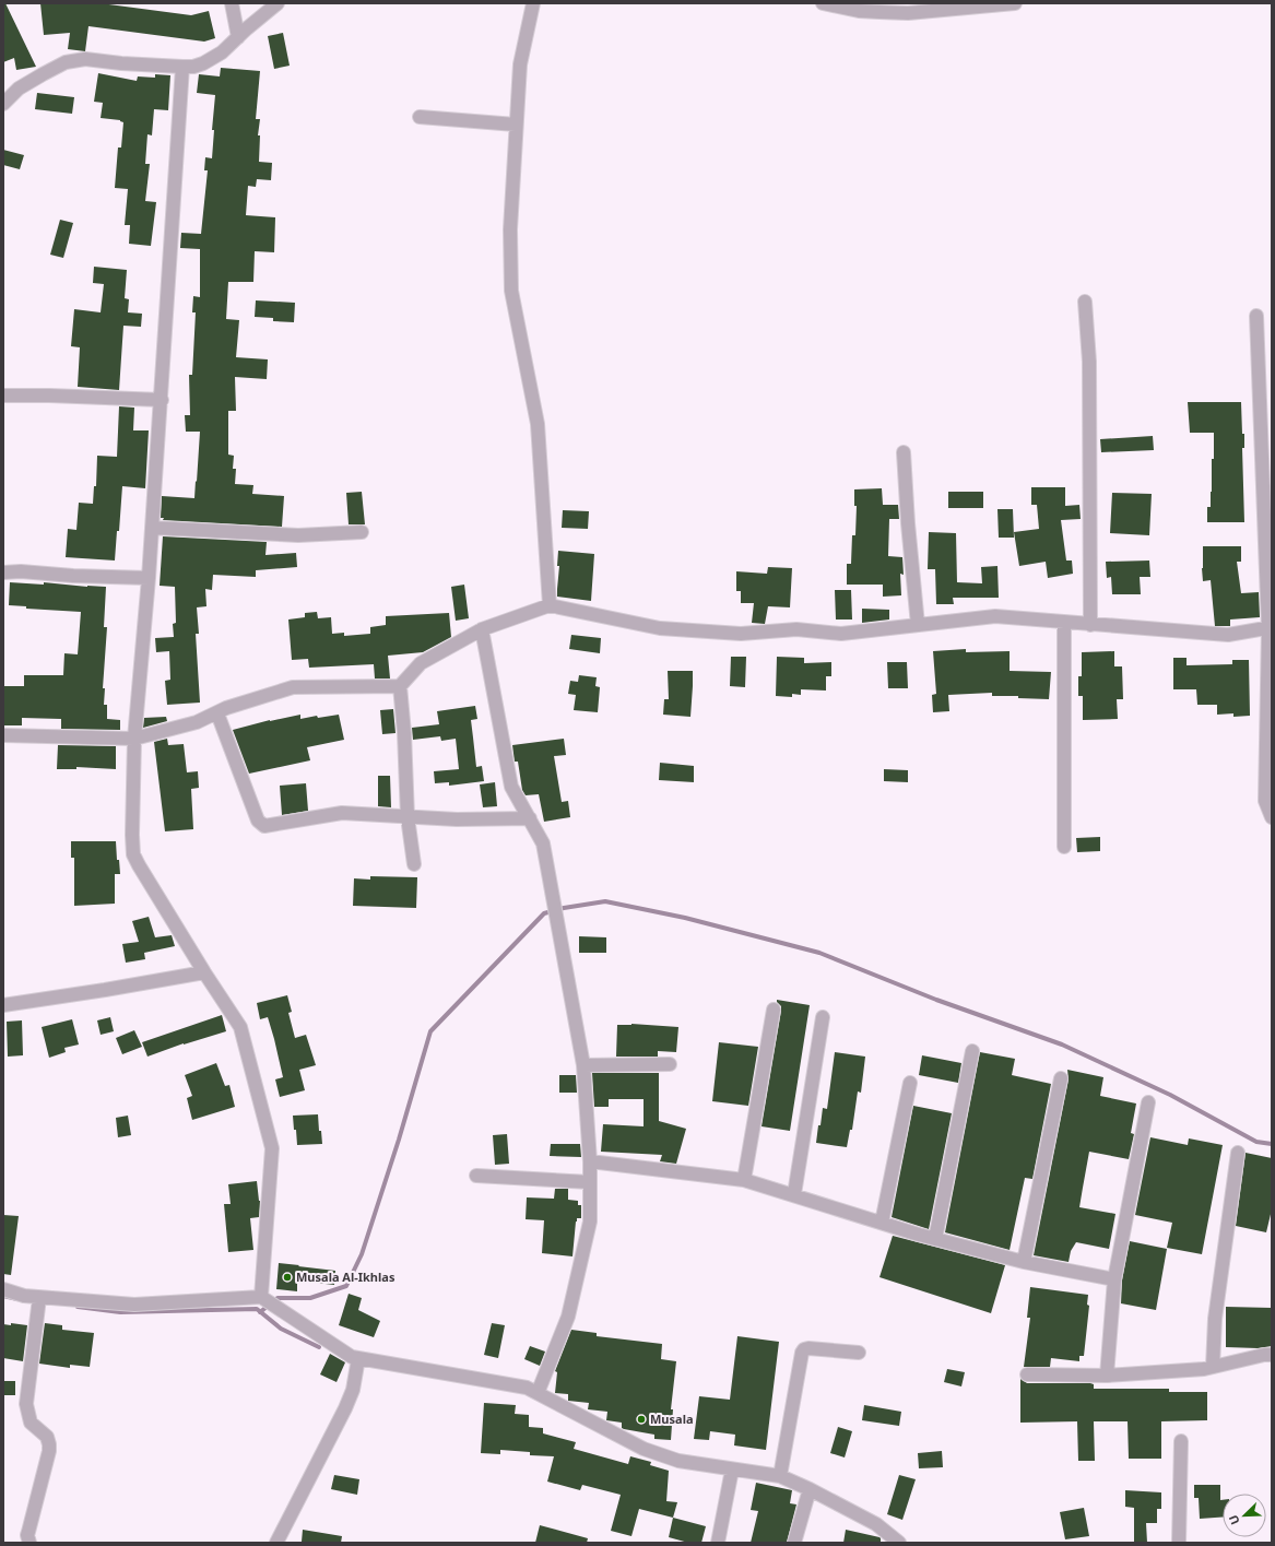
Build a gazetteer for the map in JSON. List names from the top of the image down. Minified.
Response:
{"places":["Musala Al-Ikhlas","Musala"],"north":"bottom left"}
